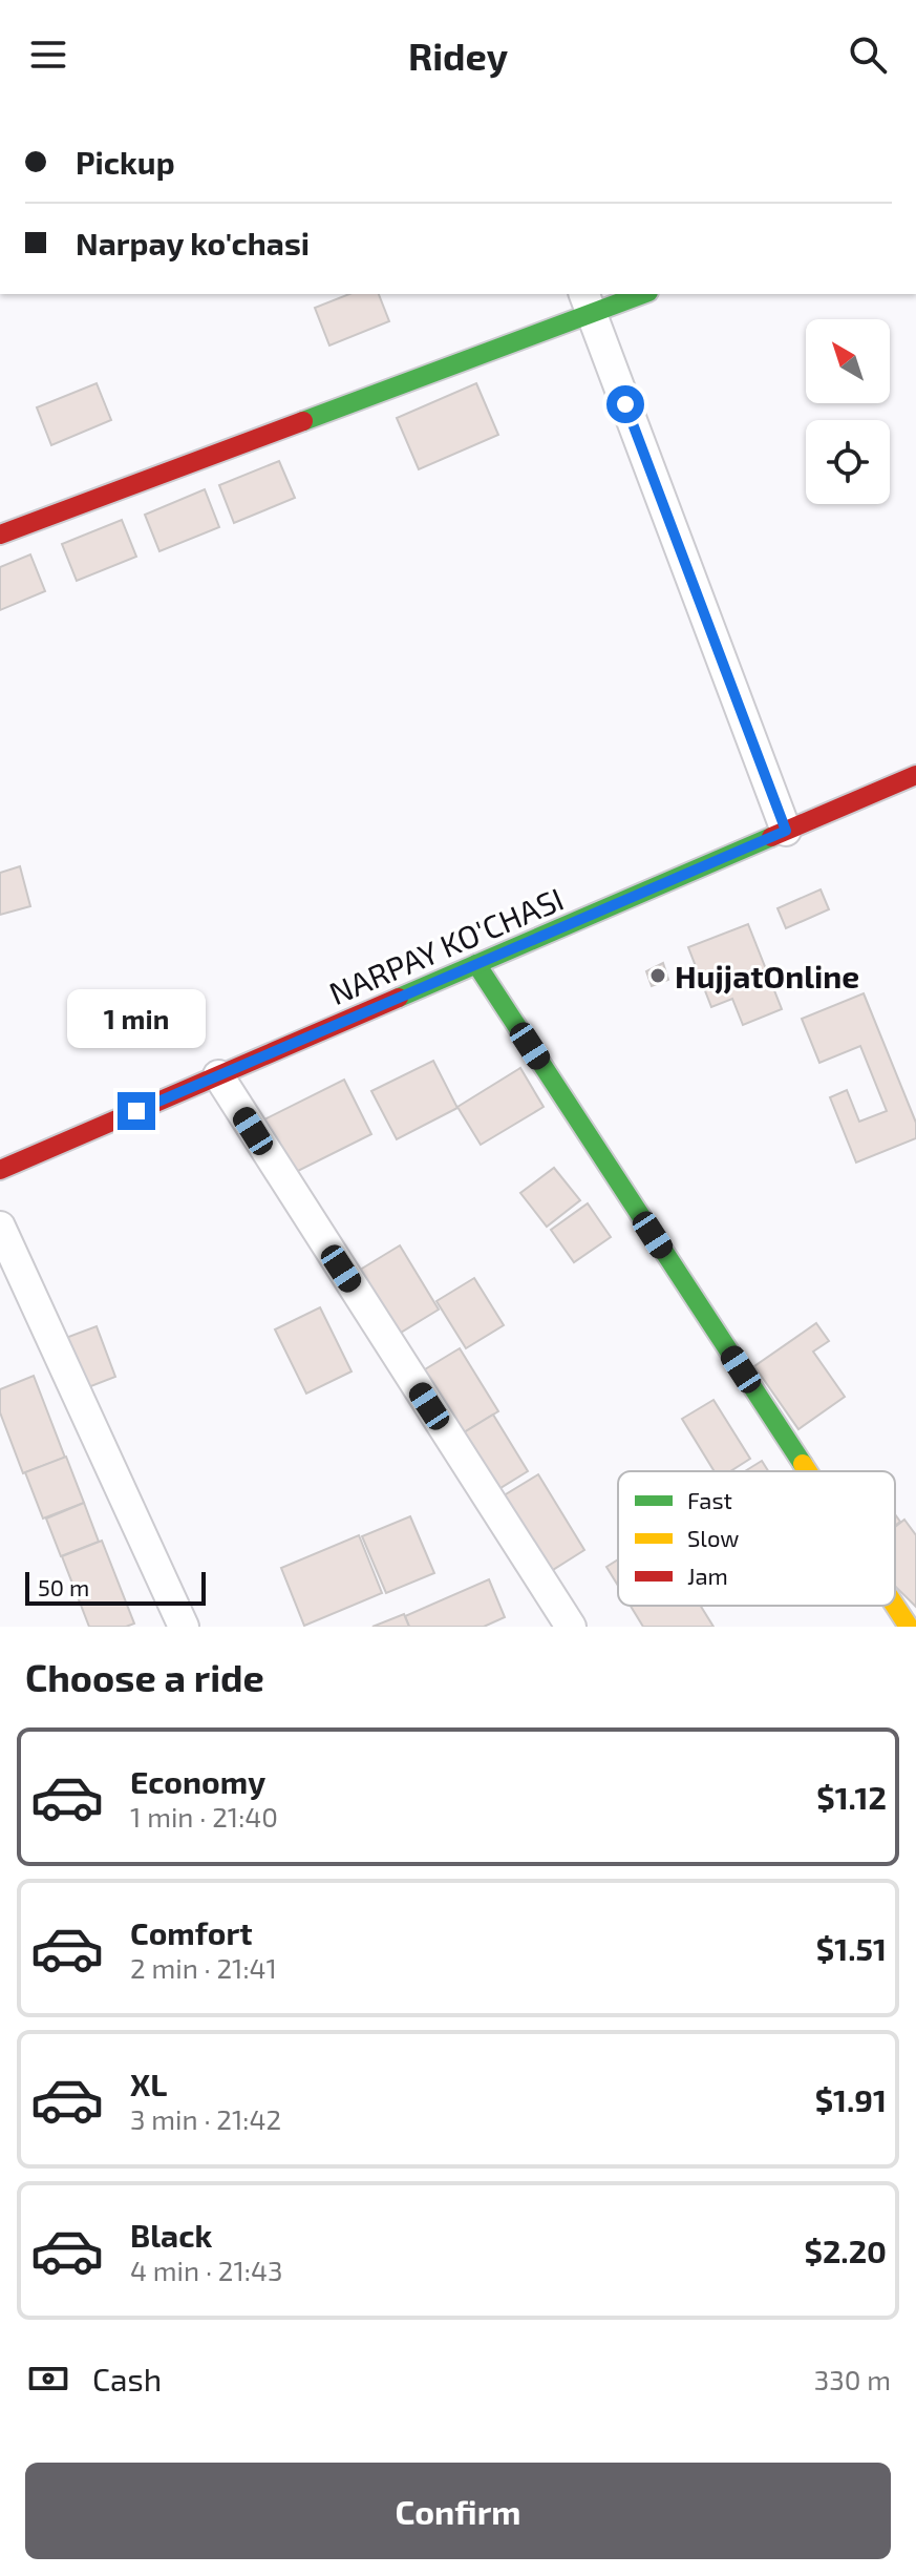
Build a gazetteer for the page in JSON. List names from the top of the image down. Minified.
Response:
{"streets":{"street":["NARPAY KO'CHASI"]},"places":["HujjatOnline"],"legend":["Fast","Slow","Jam"],"scale_bar":"50 m","north":"top left","page":{"header":"Ridey","banner":["Pickup","Narpay ko'chasi"],"bubble":"1 min","scale":"50 m","heading":"Choose a ride","list":[{"name":"Economy","note":"1 min · 21:40","value":"$1.12"},{"name":"Comfort","note":"2 min · 21:41","value":"$1.51"},{"name":"XL","note":"3 min · 21:42","value":"$1.91"},{"name":"Black","note":"4 min · 21:43","value":"$2.20"}],"pay":["Cash","330 m"],"buttons":"Confirm"}}
